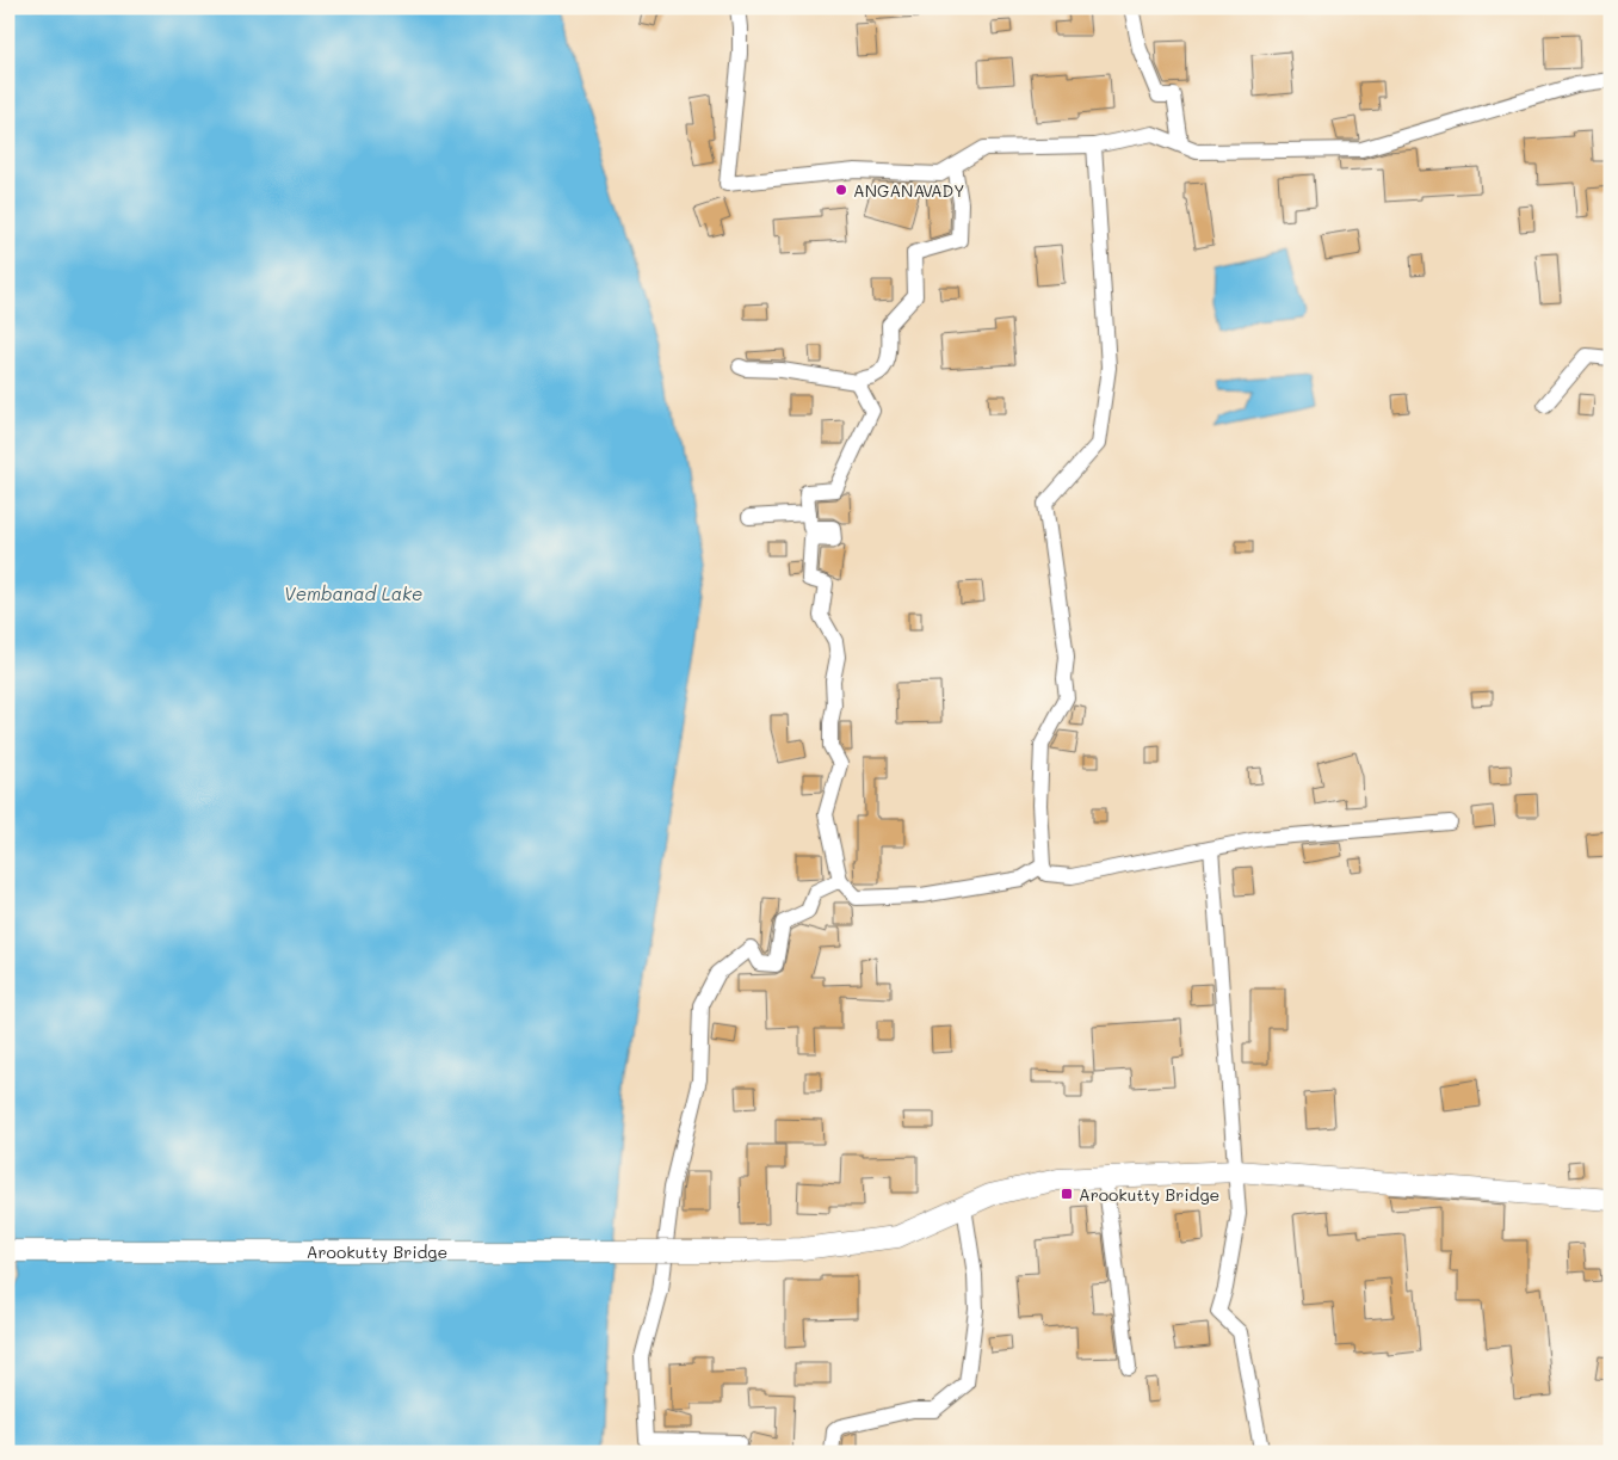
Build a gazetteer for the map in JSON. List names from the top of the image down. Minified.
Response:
{"streets":{"main road":["Arookutty Bridge"]},"water":["Vembanad Lake"],"places":{"other":["ANGANAVADY"],"transit":["Arookutty Bridge"]}}
